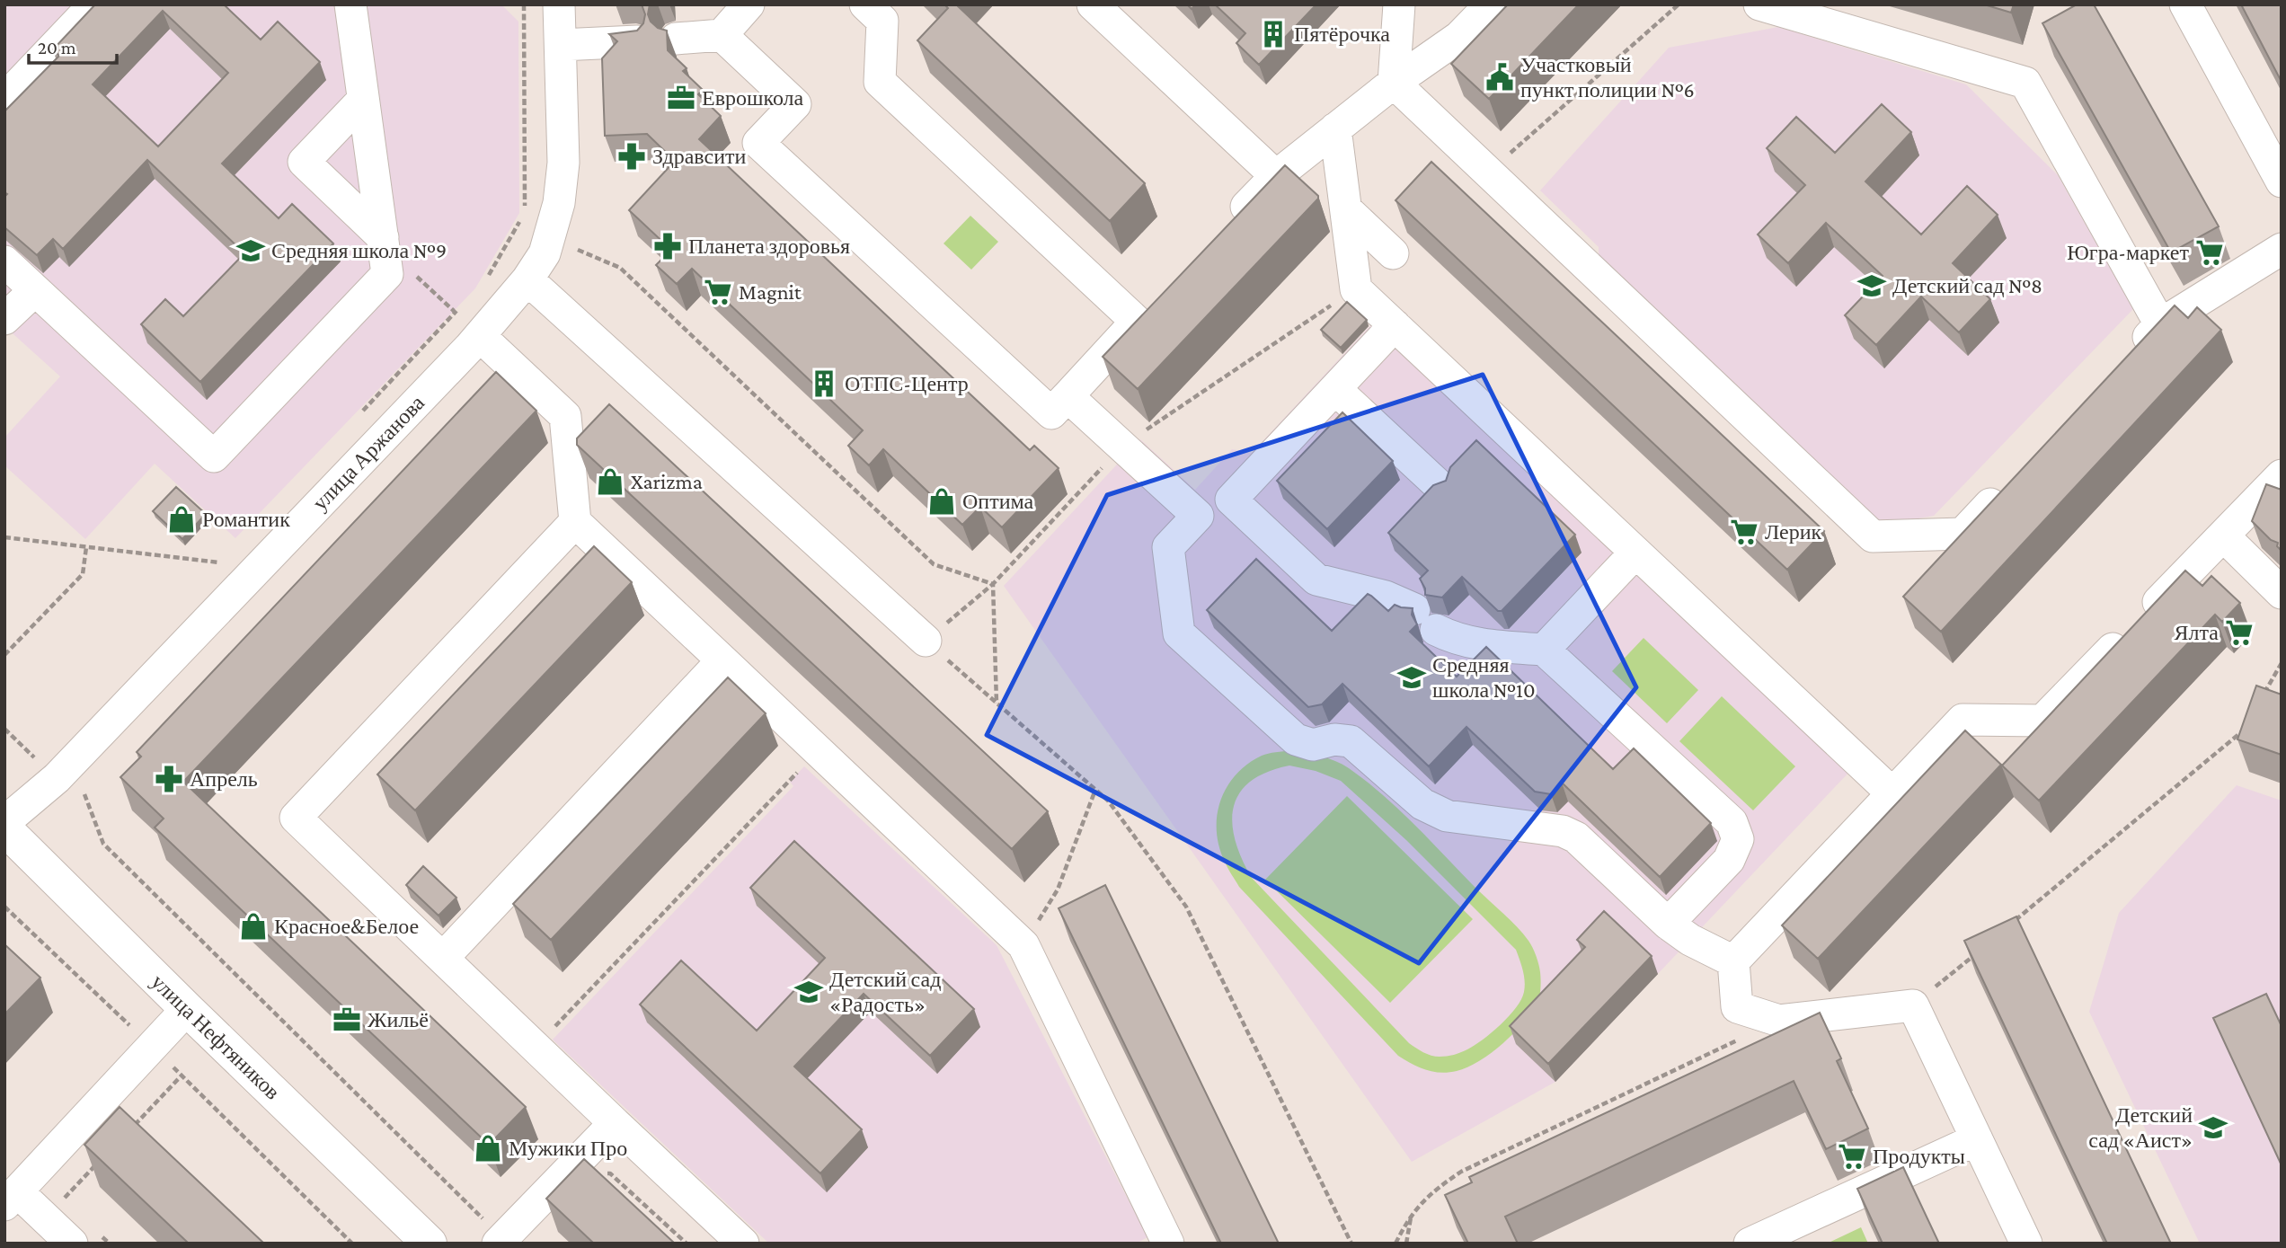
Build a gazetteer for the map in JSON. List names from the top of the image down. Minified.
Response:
{"streets":{"main road":["улица Нефтяников"],"street":["улица Аржанова"]},"places":{"building":["Пятёрочка","ОТПС-Центр"],"public building":["Участковый пункт полиции №6"],"office":["Еврошкола","Жильё"],"pharmacy":["Здравсити","Планета здоровья","Апрель"],"school or university":["Средняя школа №9","Детский сад №8","Средняя школа №10","Детский сад «Радость»","Детский сад «Аист»"],"supermarket":["Югра-маркет","Magnit","Лерик","Ялта","Продукты"],"shop":["Xarizma","Оптима","Романтик","Красное&Белое","Мужики Про"]},"scale_bar":"20 m"}
